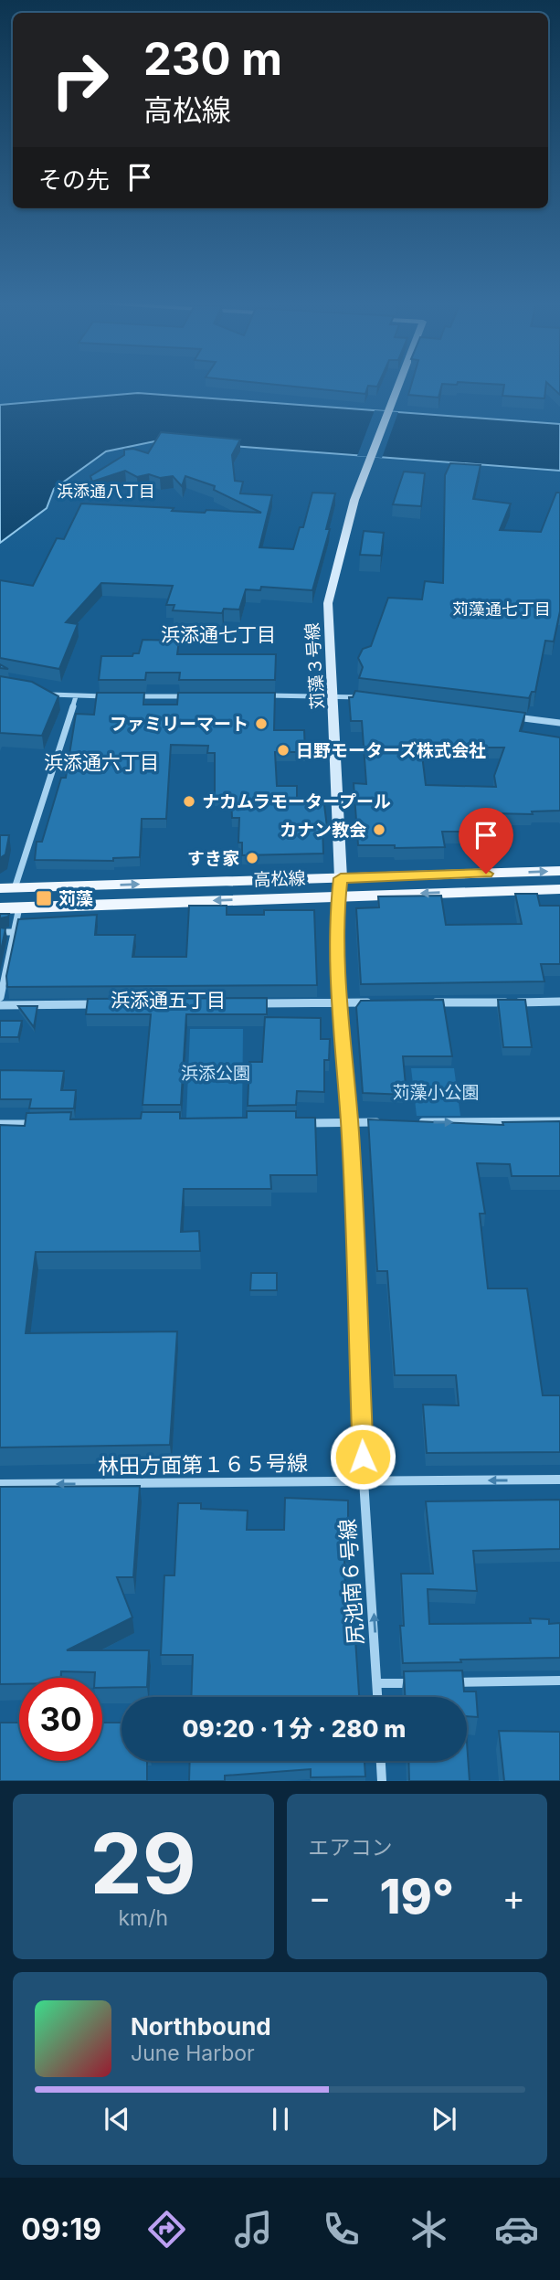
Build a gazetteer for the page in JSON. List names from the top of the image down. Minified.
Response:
{"streets":{"main road":["高松線"],"street":["苅藻３号線","林田方面第１６５号線","尻池南６号線"]},"crossings":[["苅藻３号線","高松線"],["苅藻３号線","尻池南６号線"],["高松線","尻池南６号線"],["林田方面第１６５号線","尻池南６号線"]],"one_way":["林田方面第１６５号線"],"districts":["浜添通八丁目","苅藻通七丁目","浜添通七丁目","浜添通六丁目","浜添通五丁目"],"parks":["浜添公園","苅藻小公園"],"places":{"other":["ファミリーマート","日野モーターズ株式会社","ナカムラモータープール","カナン教会","すき家"],"transit":["苅藻"]},"page":{"turn":["230 m","高松線"],"then":"その先","limit":"30","trip":"09:20 · 1 分 · 280 m","tile":[["29","km/h"],"エアコン"],"heat":["−","19°","+"],"song":["Northbound","June Harbor"],"tabs":"09:19"}}
